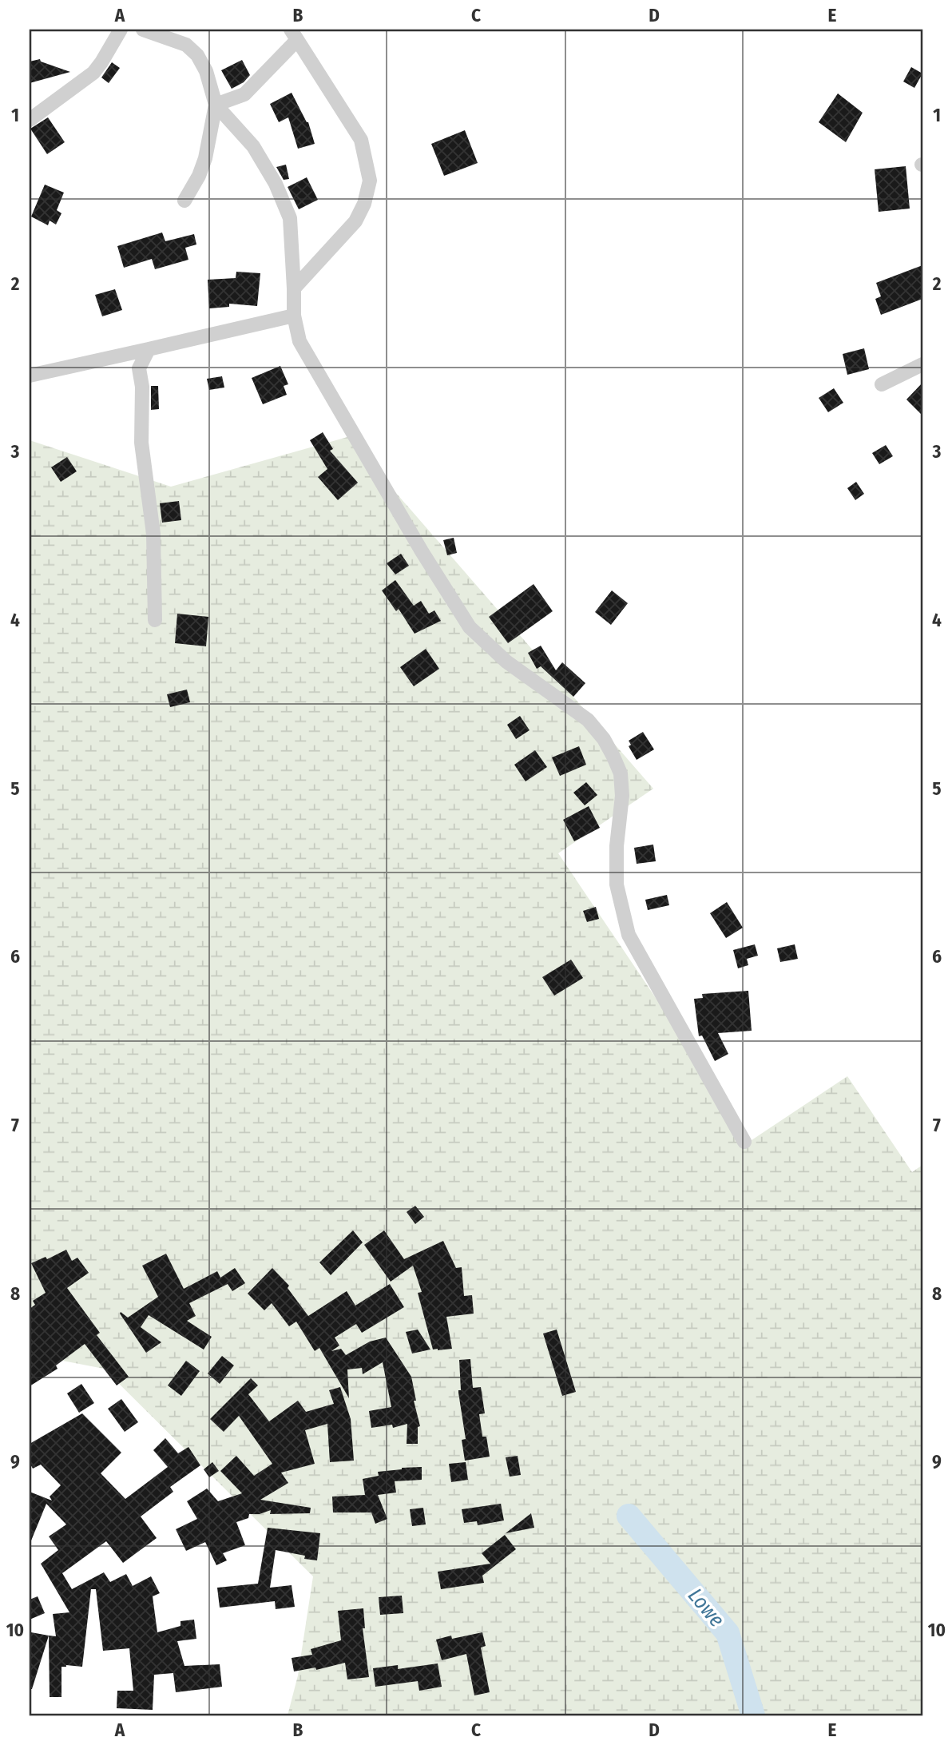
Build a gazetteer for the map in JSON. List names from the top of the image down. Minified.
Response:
{"water":["Lowe"],"grid":{"columns":["A","B","C","D","E"],"rows":["1","2","3","4","5","6","7","8","9","10"]}}
